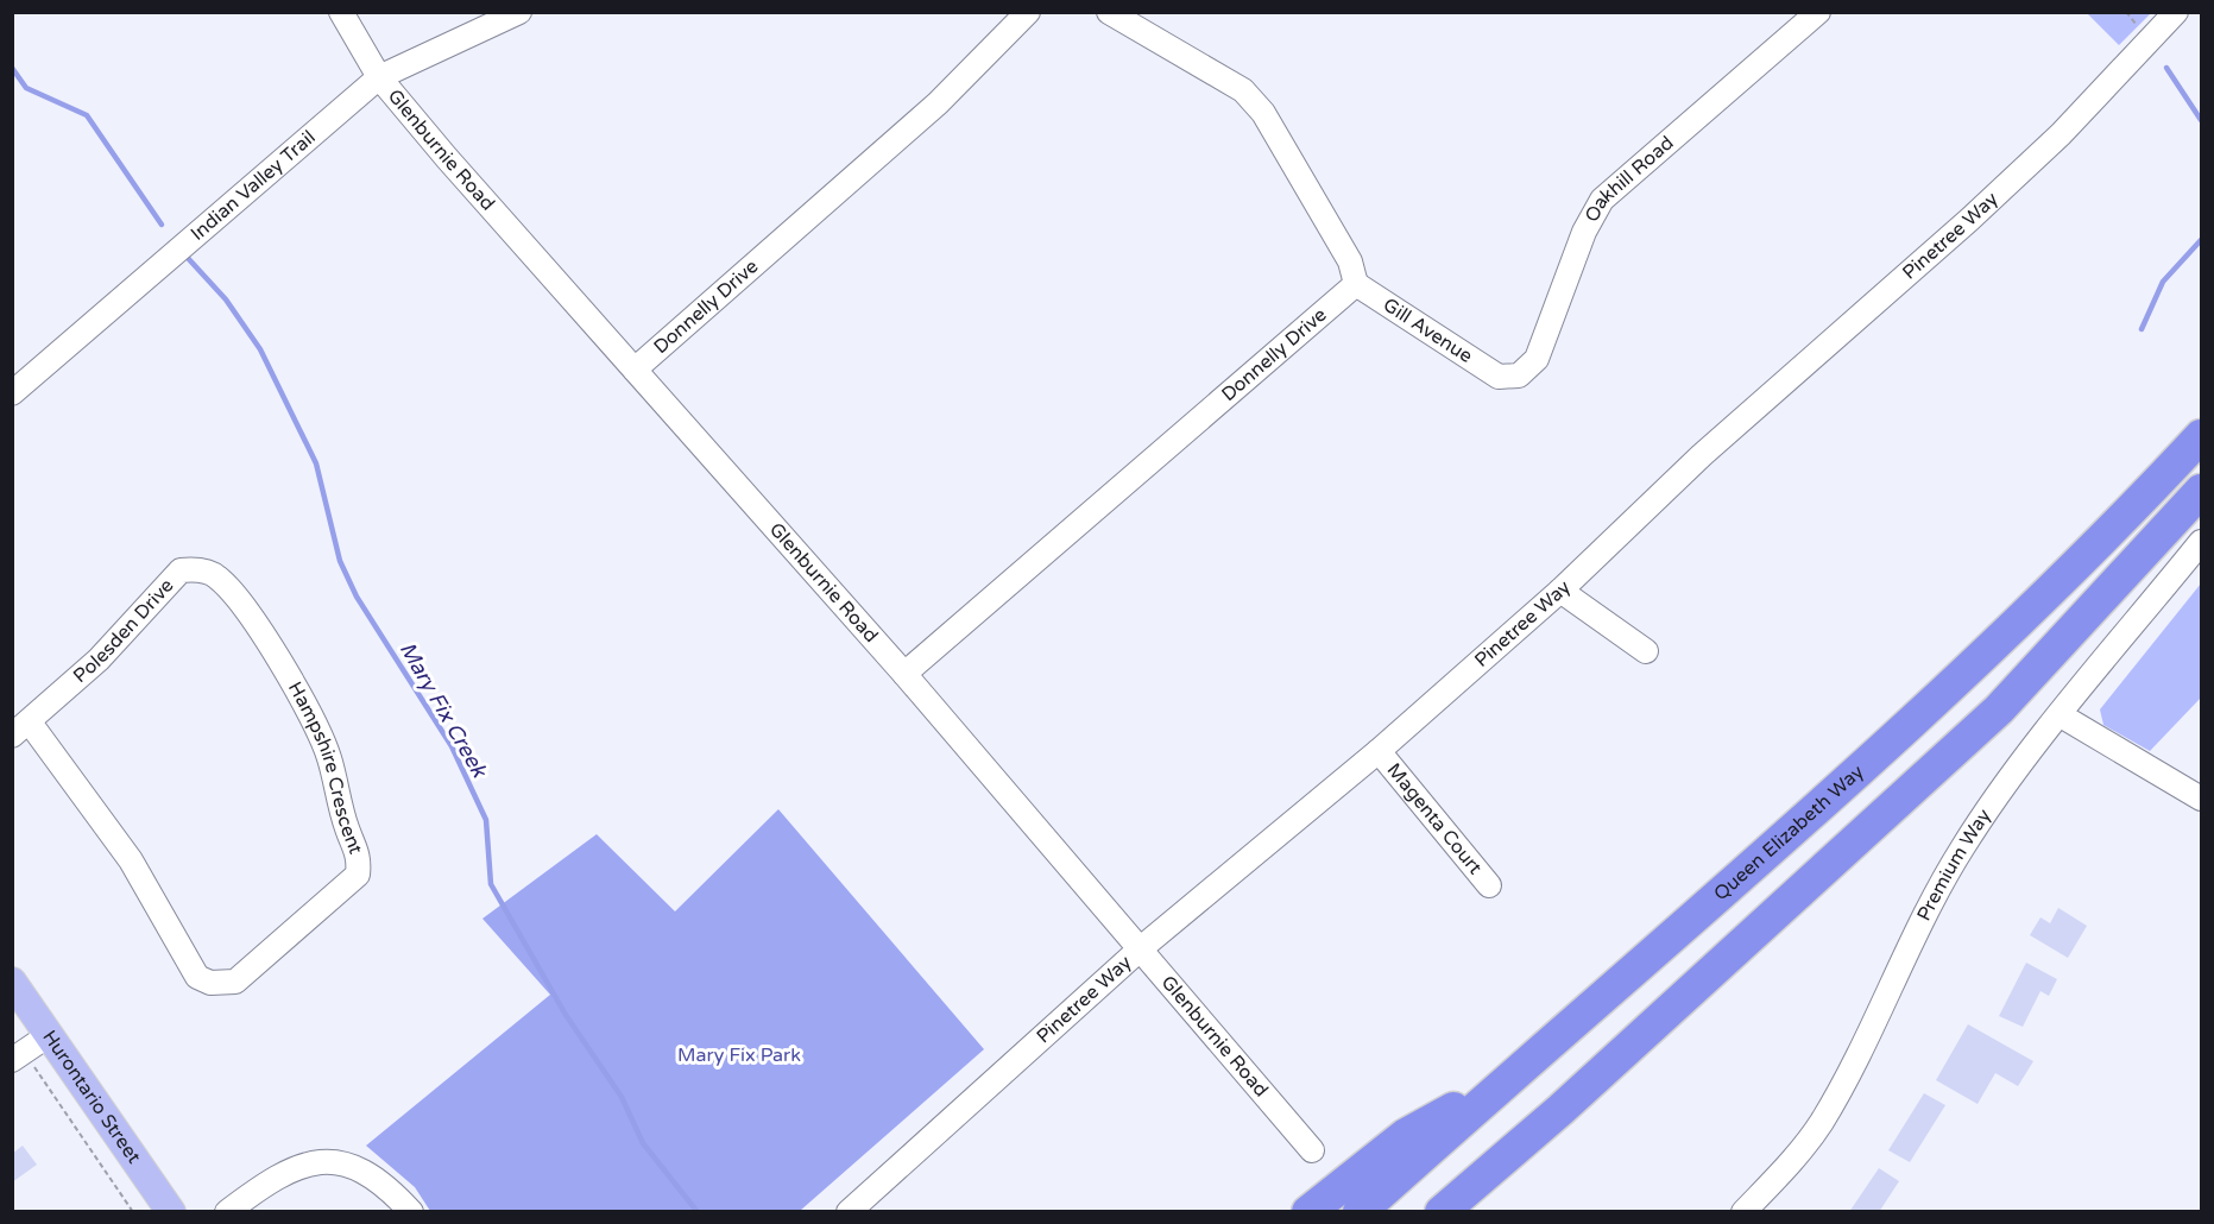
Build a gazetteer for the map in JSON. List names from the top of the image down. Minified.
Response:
{"streets":{"highway":["Queen Elizabeth Way"],"main road":["Hurontario Street"],"street":["Glenburnie Road","Oakhill Road","Indian Valley Trail","Pinetree Way","Donnelly Drive","Gill Avenue","Polesden Drive","Hampshire Crescent","Magenta Court","Premium Way"]},"crossings":[["Glenburnie Road","Indian Valley Trail"],["Glenburnie Road","Pinetree Way"],["Glenburnie Road","Donnelly Drive"],["Oakhill Road","Gill Avenue"],["Pinetree Way","Magenta Court"],["Donnelly Drive","Gill Avenue"],["Polesden Drive","Hampshire Crescent"]],"water":["Mary Fix Creek"],"parks":["Mary Fix Park"]}
